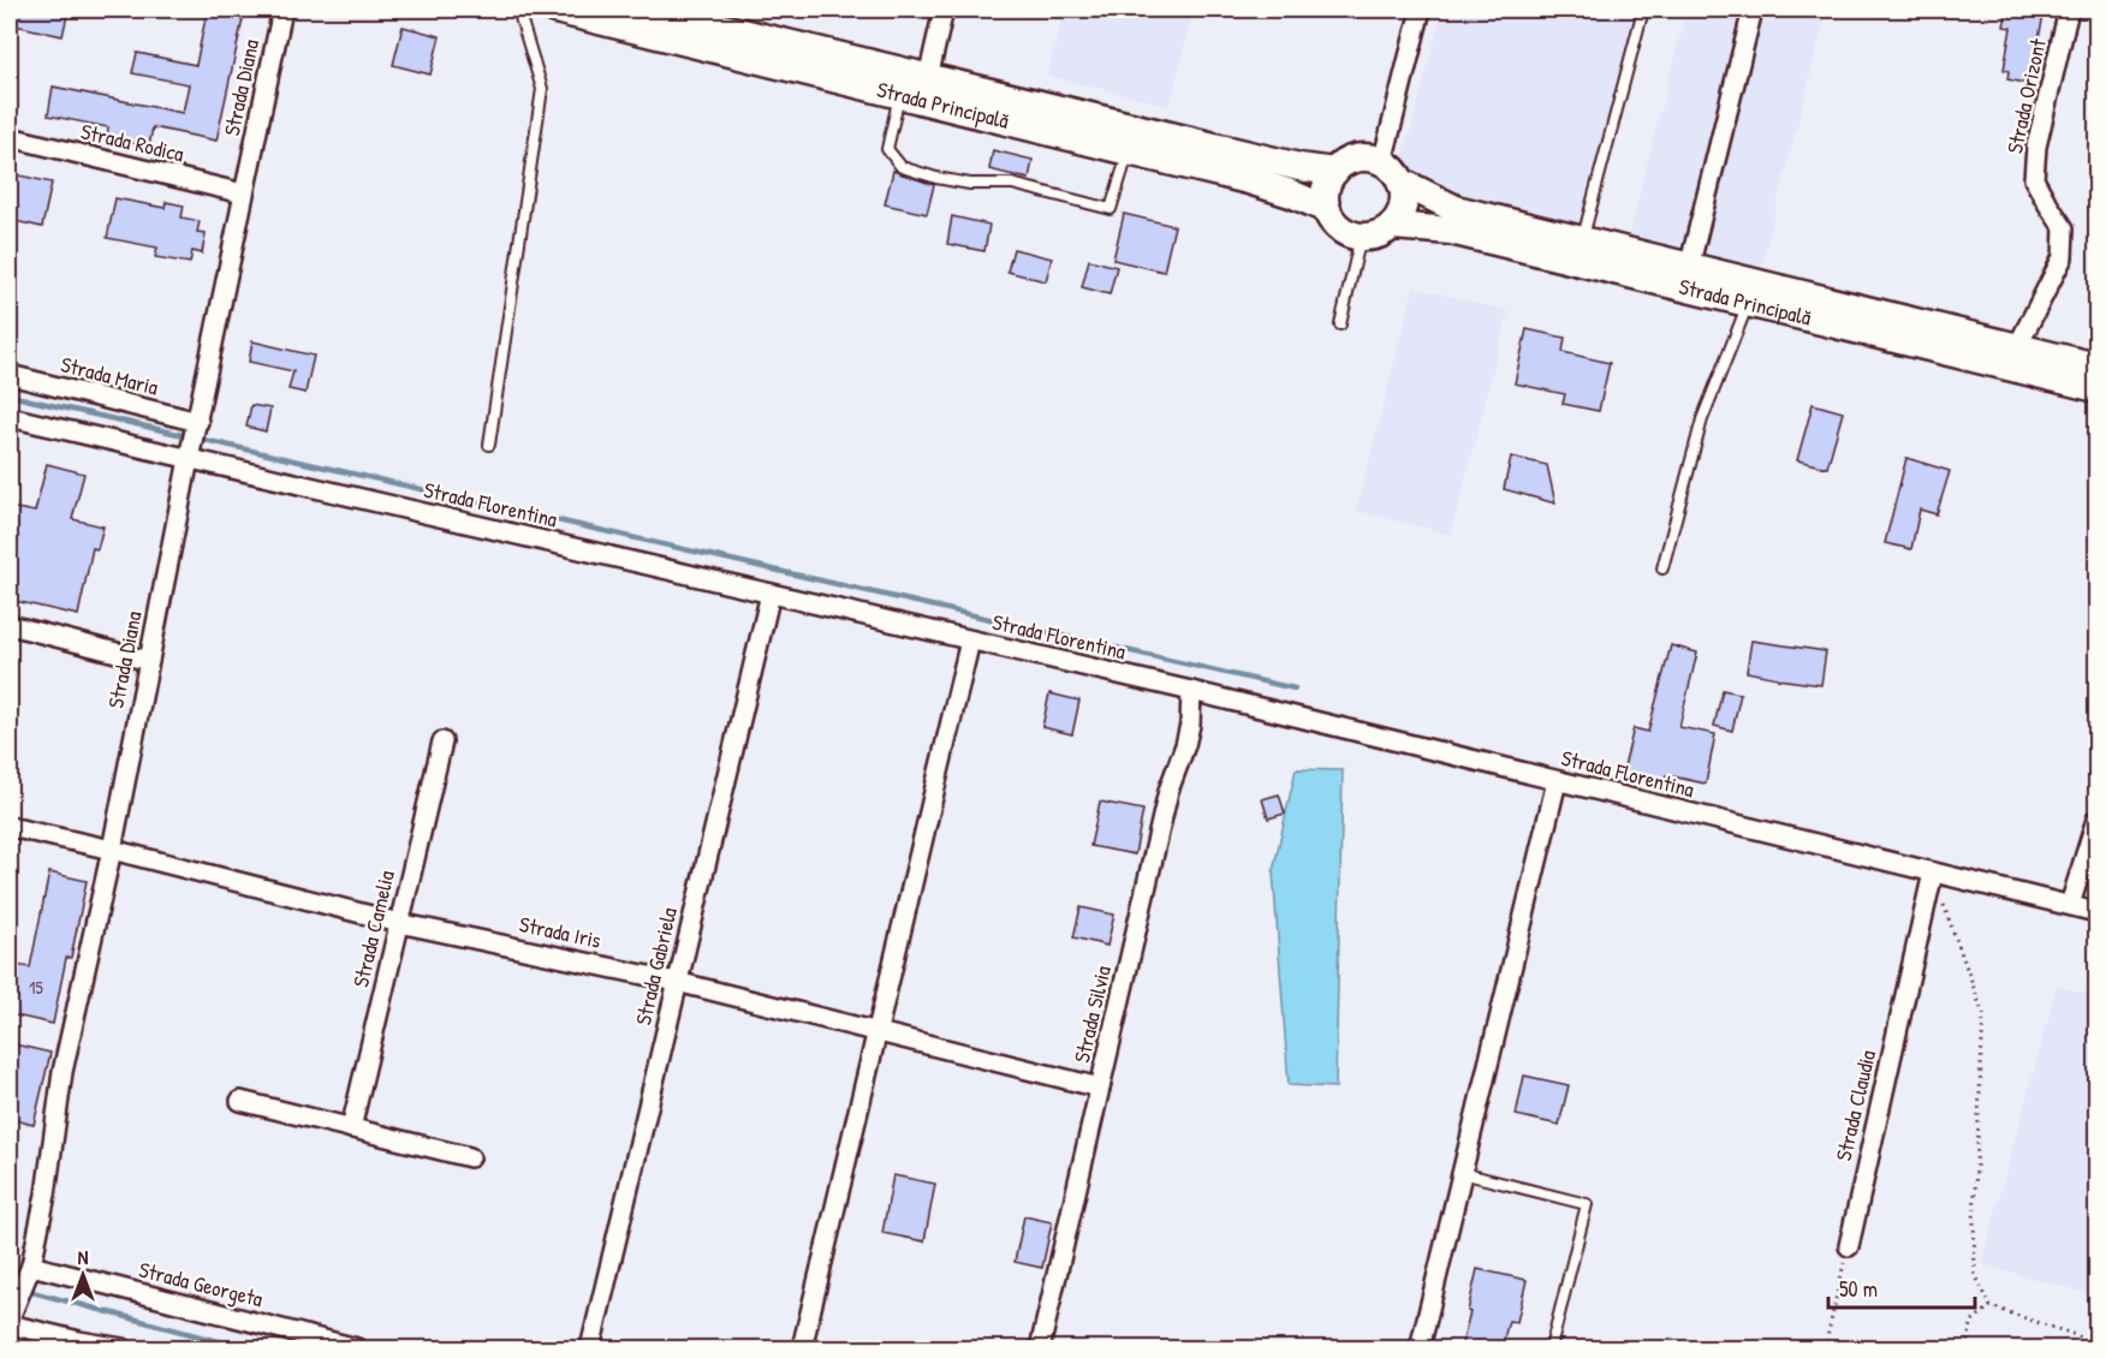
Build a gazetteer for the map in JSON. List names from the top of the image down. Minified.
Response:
{"streets":{"main road":["Strada Principală"],"street":["Strada Diana","Strada Orizont","Strada Rodica","Strada Maria","Strada Florentina","Strada Camelia","Strada Iris","Strada Gabriela","Strada Silvia","Strada Claudia","Strada Georgeta"]},"crossings":[["Strada Diana","Strada Rodica"],["Strada Diana","Strada Maria"],["Strada Diana","Strada Florentina"],["Strada Diana","Strada Iris"],["Strada Diana","Strada Georgeta"],["Strada Orizont","Strada Principală"],["Strada Florentina","Strada Gabriela"],["Strada Florentina","Strada Silvia"],["Strada Florentina","Strada Claudia"],["Strada Camelia","Strada Iris"],["Strada Iris","Strada Gabriela"],["Strada Iris","Strada Silvia"]],"house_numbers":["15"],"scale_bar":"50 m","north":"top"}
